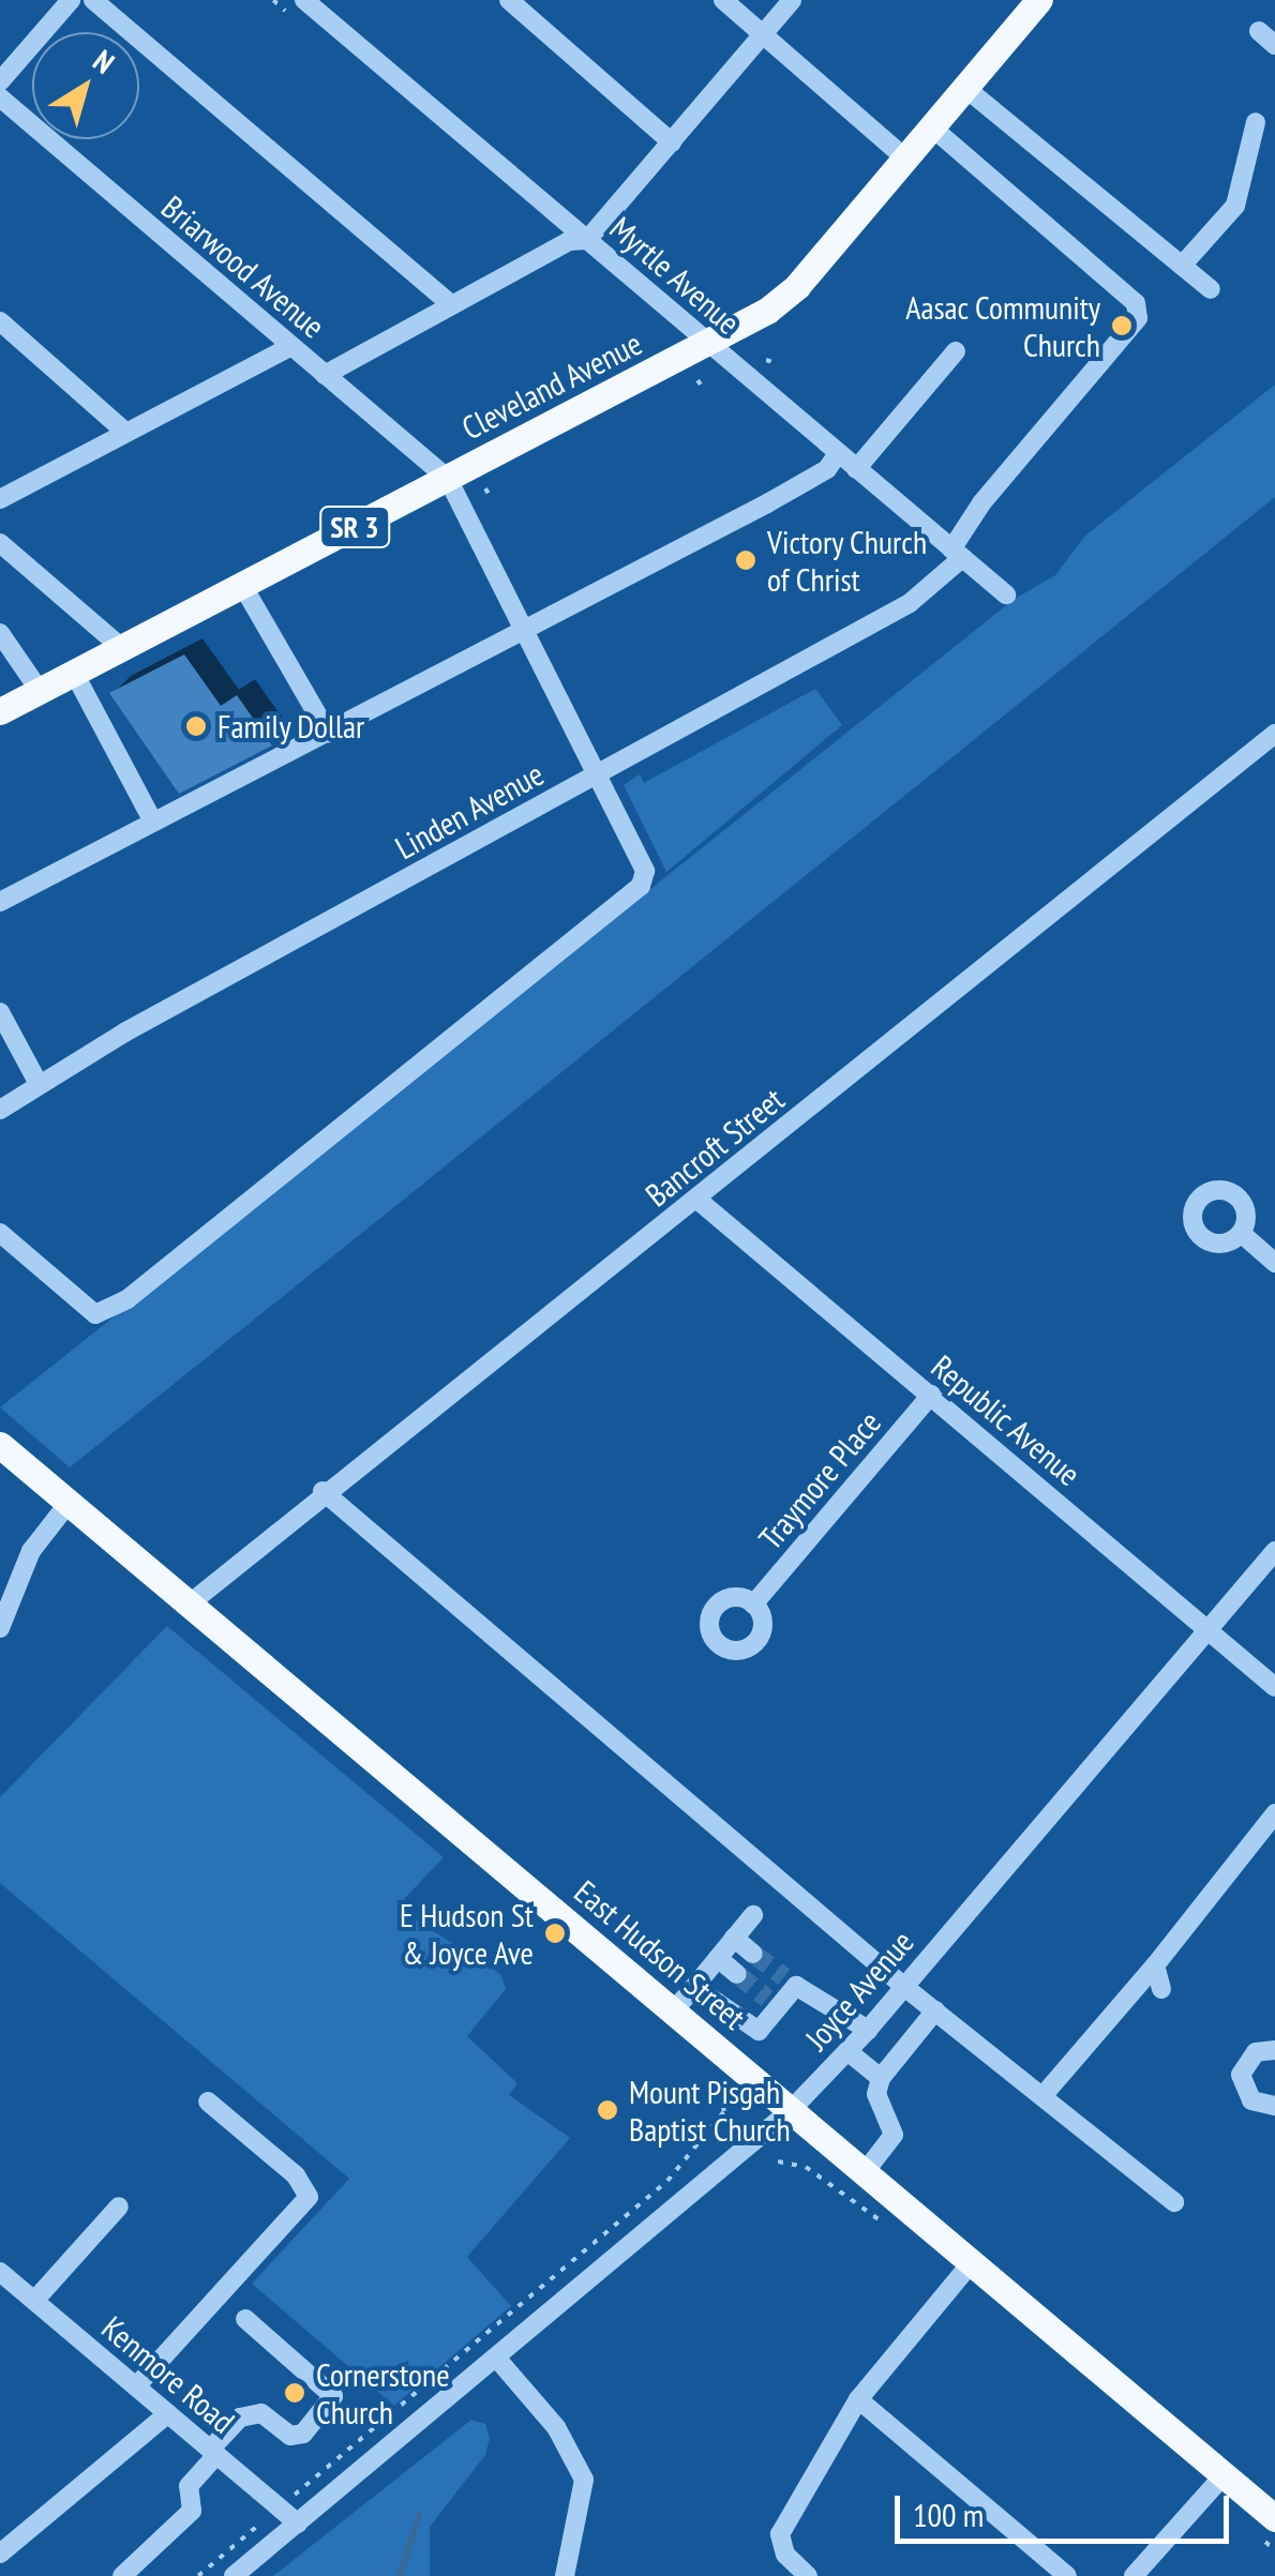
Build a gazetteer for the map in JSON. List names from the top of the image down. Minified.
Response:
{"streets":{"main road":["Cleveland Avenue","SR 3","East Hudson Street"],"street":["Briarwood Avenue","Myrtle Avenue","Linden Avenue","Bancroft Street","Republic Avenue","Traymore Place","Joyce Avenue","Kenmore Road"]},"crossings":[["Briarwood Avenue","Cleveland Avenue"],["Myrtle Avenue","Cleveland Avenue"],["Myrtle Avenue","Linden Avenue"],["Cleveland Avenue","Linden Avenue"],["Bancroft Street","Republic Avenue"],["Bancroft Street","East Hudson Street"],["Republic Avenue","Traymore Place"],["Republic Avenue","Joyce Avenue"],["East Hudson Street","Joyce Avenue"],["Joyce Avenue","Kenmore Road"]],"places":["Aasac Community Church","Victory Church of Christ","Family Dollar","E Hudson St & Joyce Ave","Mount Pisgah Baptist Church","Cornerstone Church"],"scale_bar":"100 m","north":"top right"}
